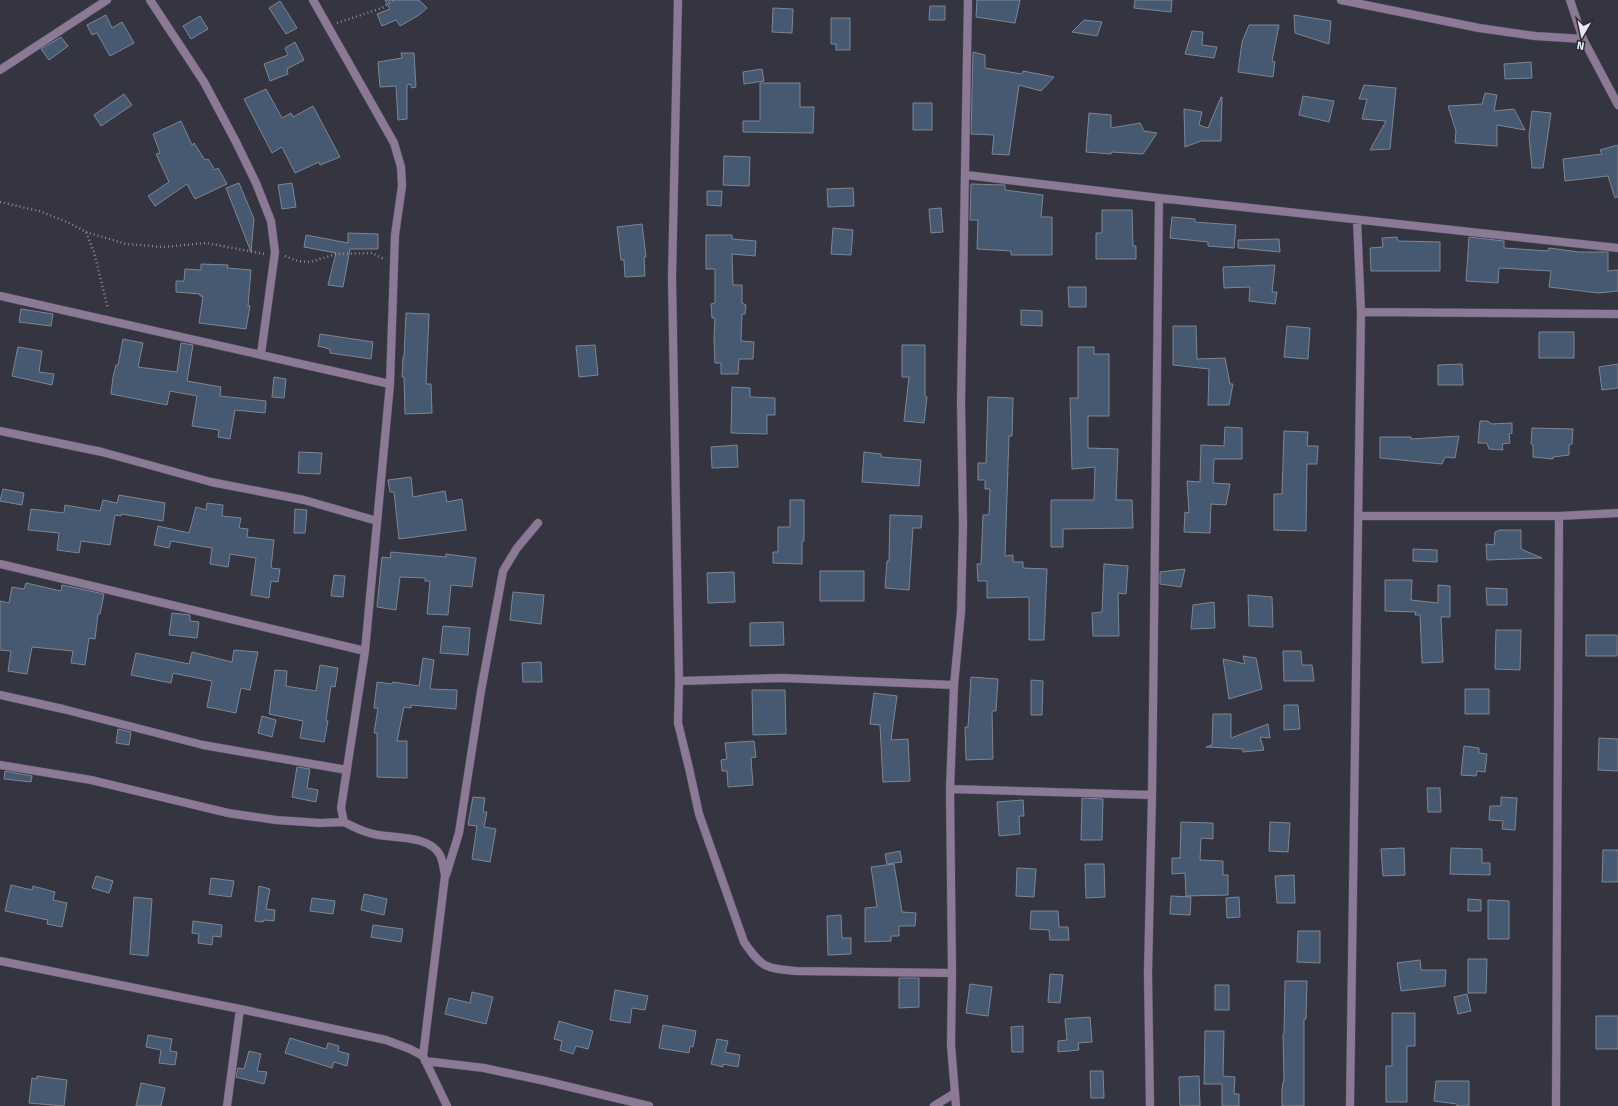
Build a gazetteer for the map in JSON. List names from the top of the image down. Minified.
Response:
{"north":"bottom"}
